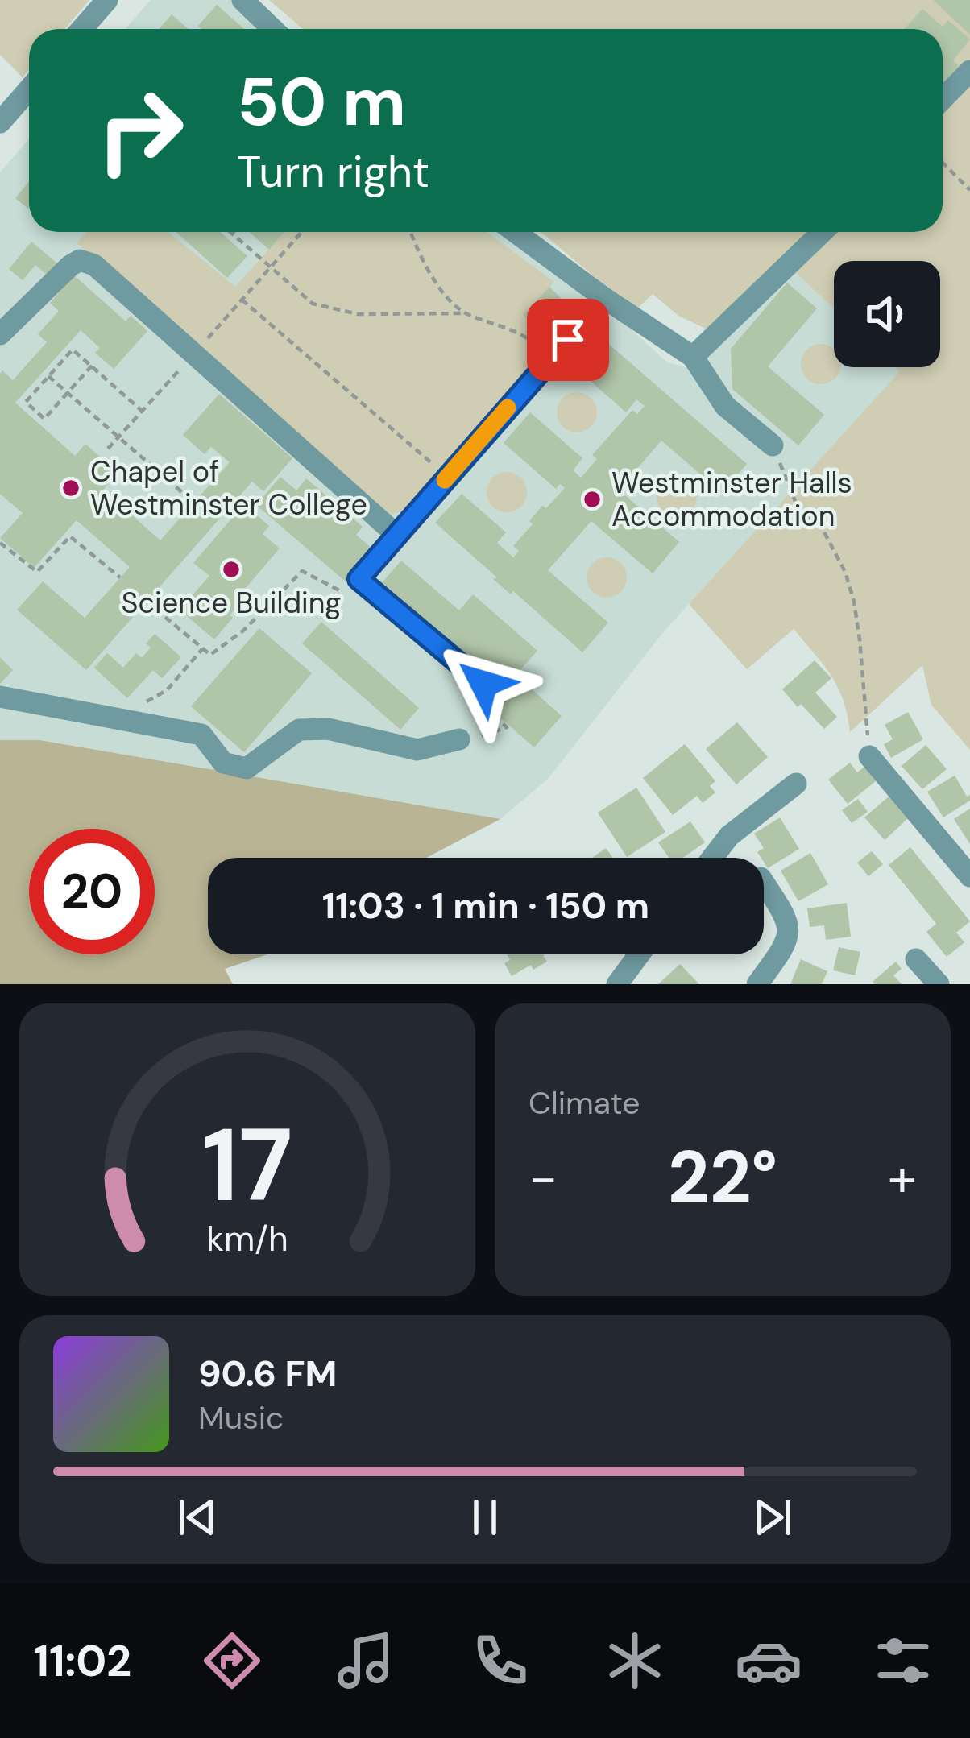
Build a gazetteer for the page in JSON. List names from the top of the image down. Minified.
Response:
{"places":["Chapel of Westminster College","Westminster Halls Accommodation","Science Building"],"page":{"turn":["50 m","Turn right"],"limit":"20","trip":"11:03 · 1 min · 150 m","tile":"Climate","heat":["−","22°","+"],"song":["90.6 FM","Music"],"tabs":"11:02","gauge":["17","km/h"]}}
